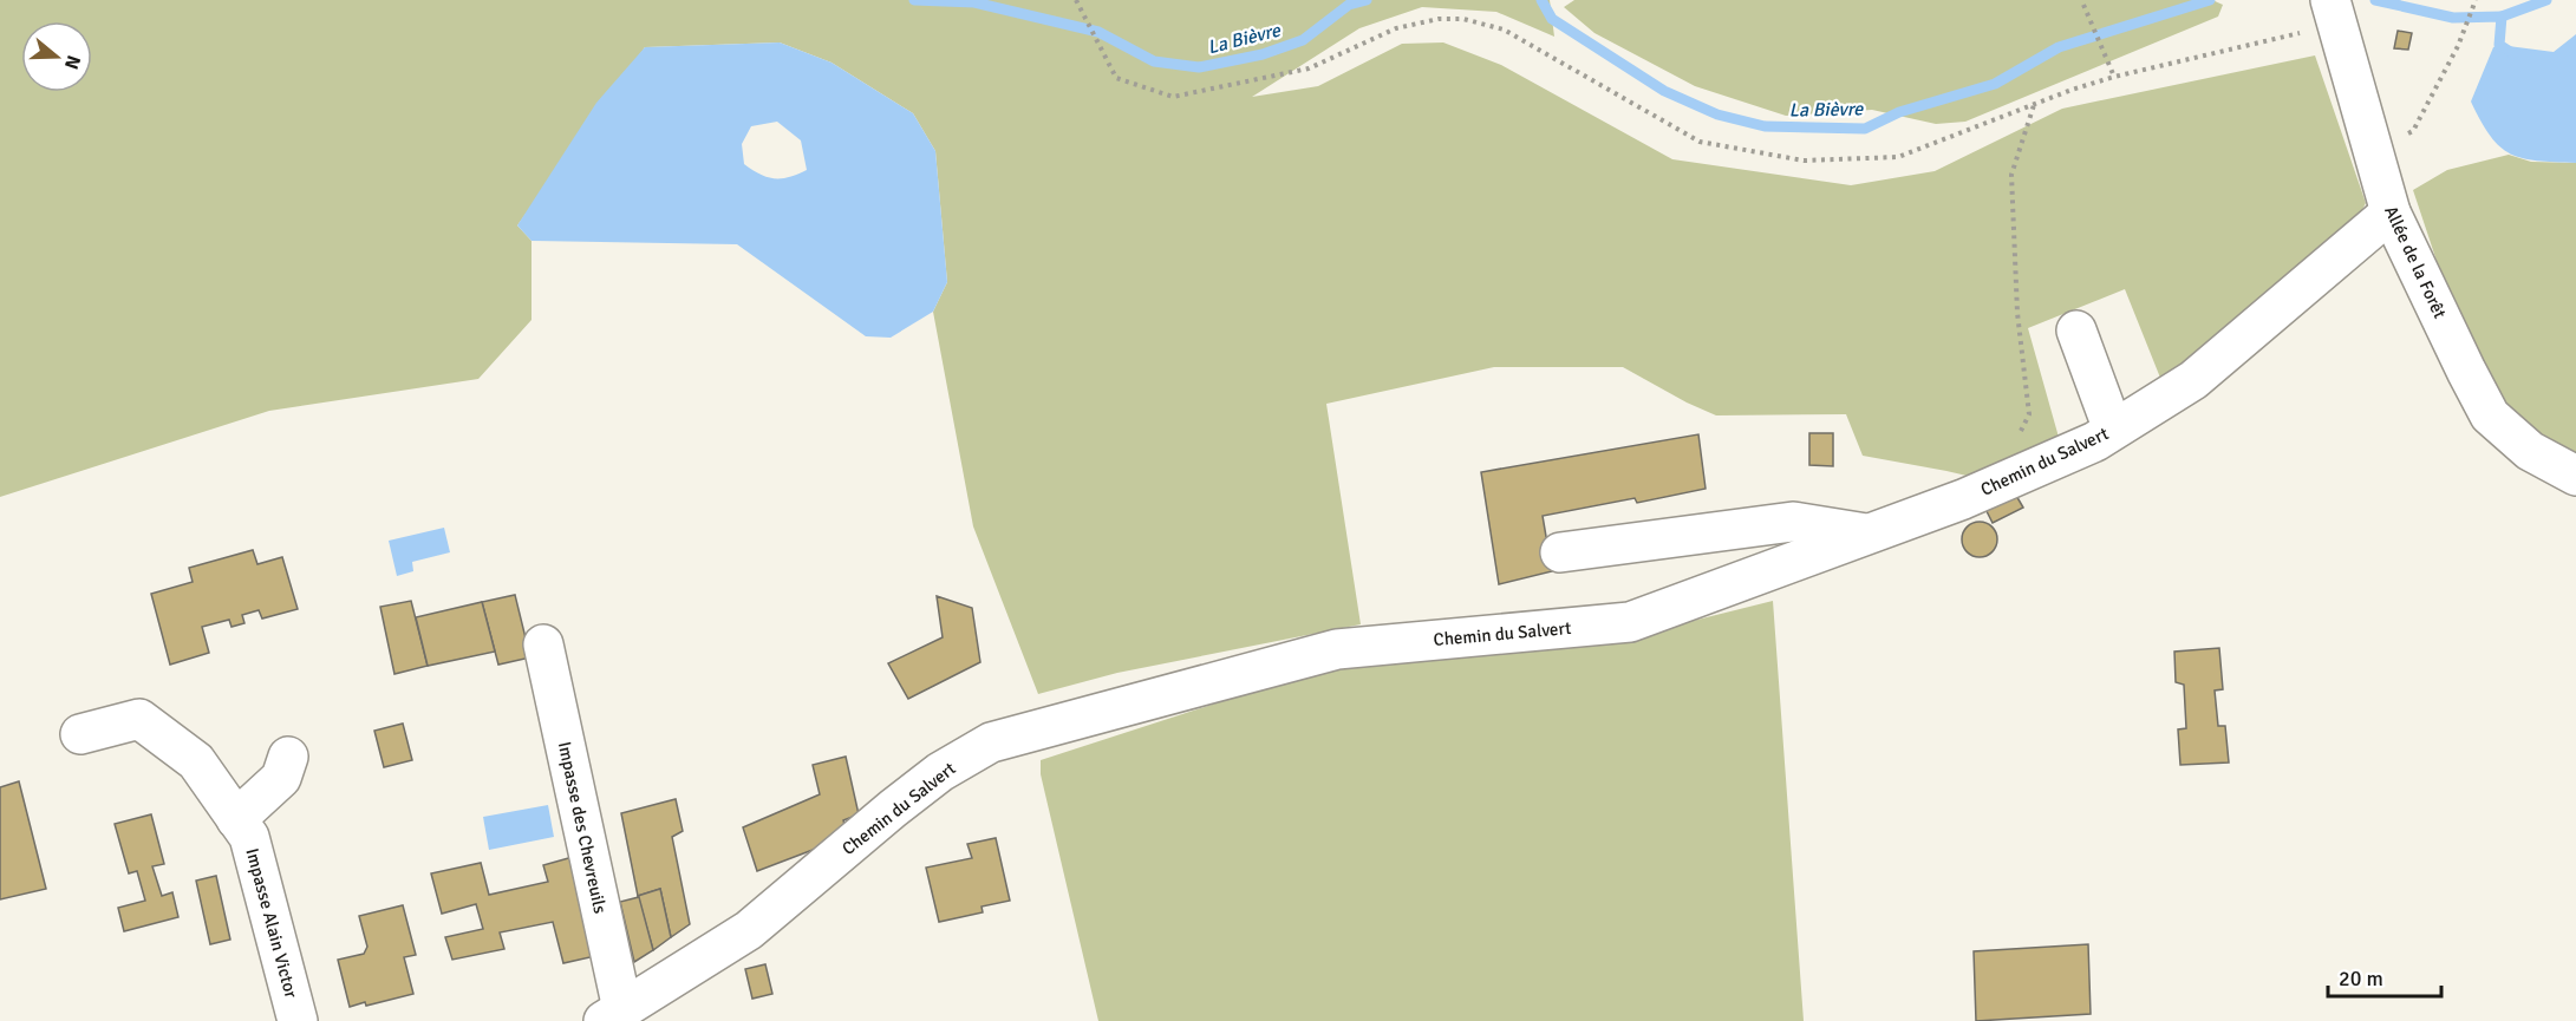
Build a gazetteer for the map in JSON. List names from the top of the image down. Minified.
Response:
{"streets":{"street":["Allée de la Forêt","Chemin du Salvert","Impasse des Chevreuils","Impasse Alain Victor"]},"crossings":[["Allée de la Forêt","Chemin du Salvert"],["Chemin du Salvert","Impasse des Chevreuils"]],"water":["La Bièvre"],"scale_bar":"20 m","north":"right"}
